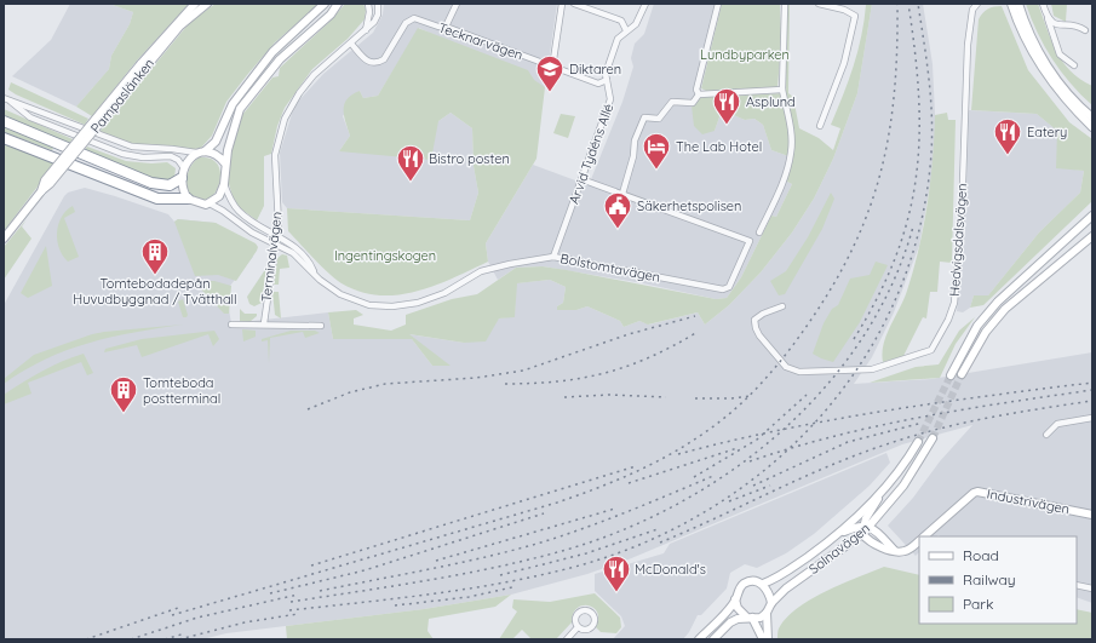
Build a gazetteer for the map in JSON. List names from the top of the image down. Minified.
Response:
{"streets":{"main road":["Pampaslänken","Industrivägen","Solnavägen"],"street":["Tecknarvägen","Arvid Tydéns Allé","Hedvigsdalsvägen","Terminalvägen","Bolstomtavägen"]},"crossings":[["Tecknarvägen","Arvid Tydéns Allé"],["Tecknarvägen","Terminalvägen"],["Arvid Tydéns Allé","Bolstomtavägen"],["Terminalvägen","Bolstomtavägen"]],"parks":["Lundbyparken","Ingentingskogen"],"places":{"school or university":["Diktaren"],"restaurant":["Asplund","Eatery","Bistro posten","McDonald's"],"hotel":["The Lab Hotel"],"public building":["Säkerhetspolisen"],"building":["Tomtebodadepån Huvudbyggnad / Tvätthall","Tomteboda postterminal"]},"legend":["Road","Railway","Park"]}
